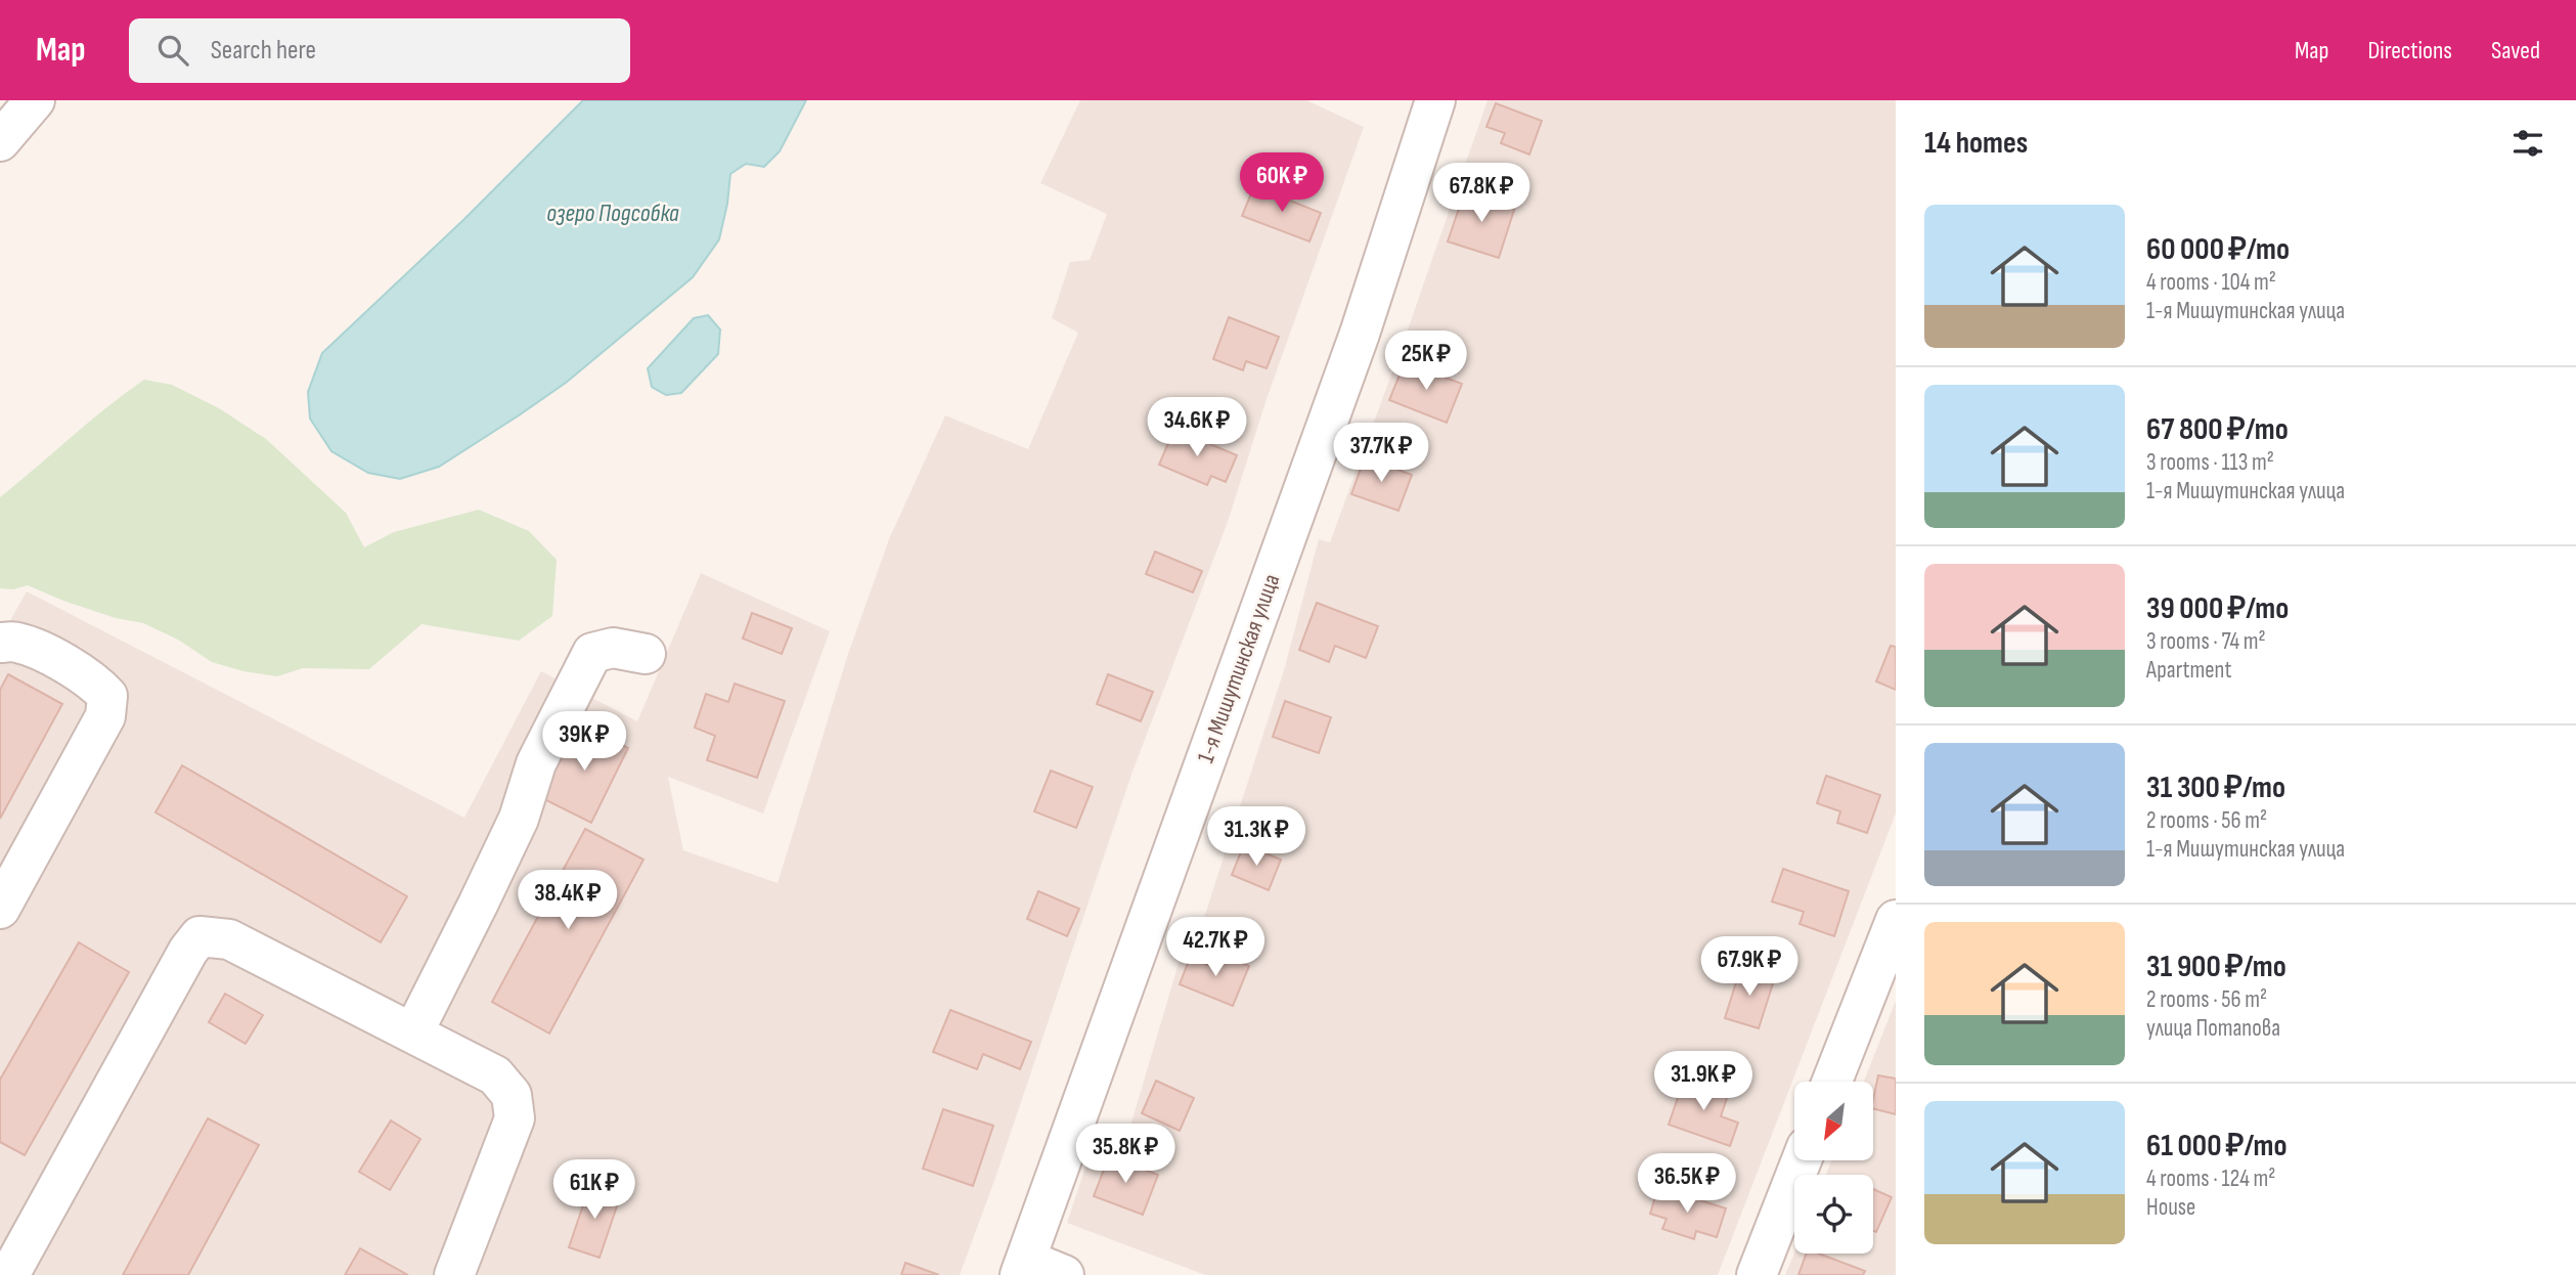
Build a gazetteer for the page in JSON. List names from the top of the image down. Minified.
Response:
{"streets":{"street":["1-я Мишутинская улица"]},"water":["озеро Подсобка"],"north":"bottom left","page":{"header":"Map","search":"Search here","nav":["Map","Directions","Saved"],"heading":"14 homes","price":["60K ₽","67.8K ₽","25K ₽","34.6K ₽","37.7K ₽","39K ₽","31.3K ₽","38.4K ₽","42.7K ₽","67.9K ₽","31.9K ₽","35.8K ₽","36.5K ₽","61K ₽"],"list":[{"name":"60 000 ₽/mo","note":"4 rooms · 104 m² · 1-я Мишутинская улица"},{"name":"67 800 ₽/mo","note":"3 rooms · 113 m² · 1-я Мишутинская улица"},{"name":"39 000 ₽/mo","note":"3 rooms · 74 m² · Apartment"},{"name":"31 300 ₽/mo","note":"2 rooms · 56 m² · 1-я Мишутинская улица"},{"name":"31 900 ₽/mo","note":"2 rooms · 56 m² · улица Потапова"},{"name":"61 000 ₽/mo","note":"4 rooms · 124 m² · House"}]}}
